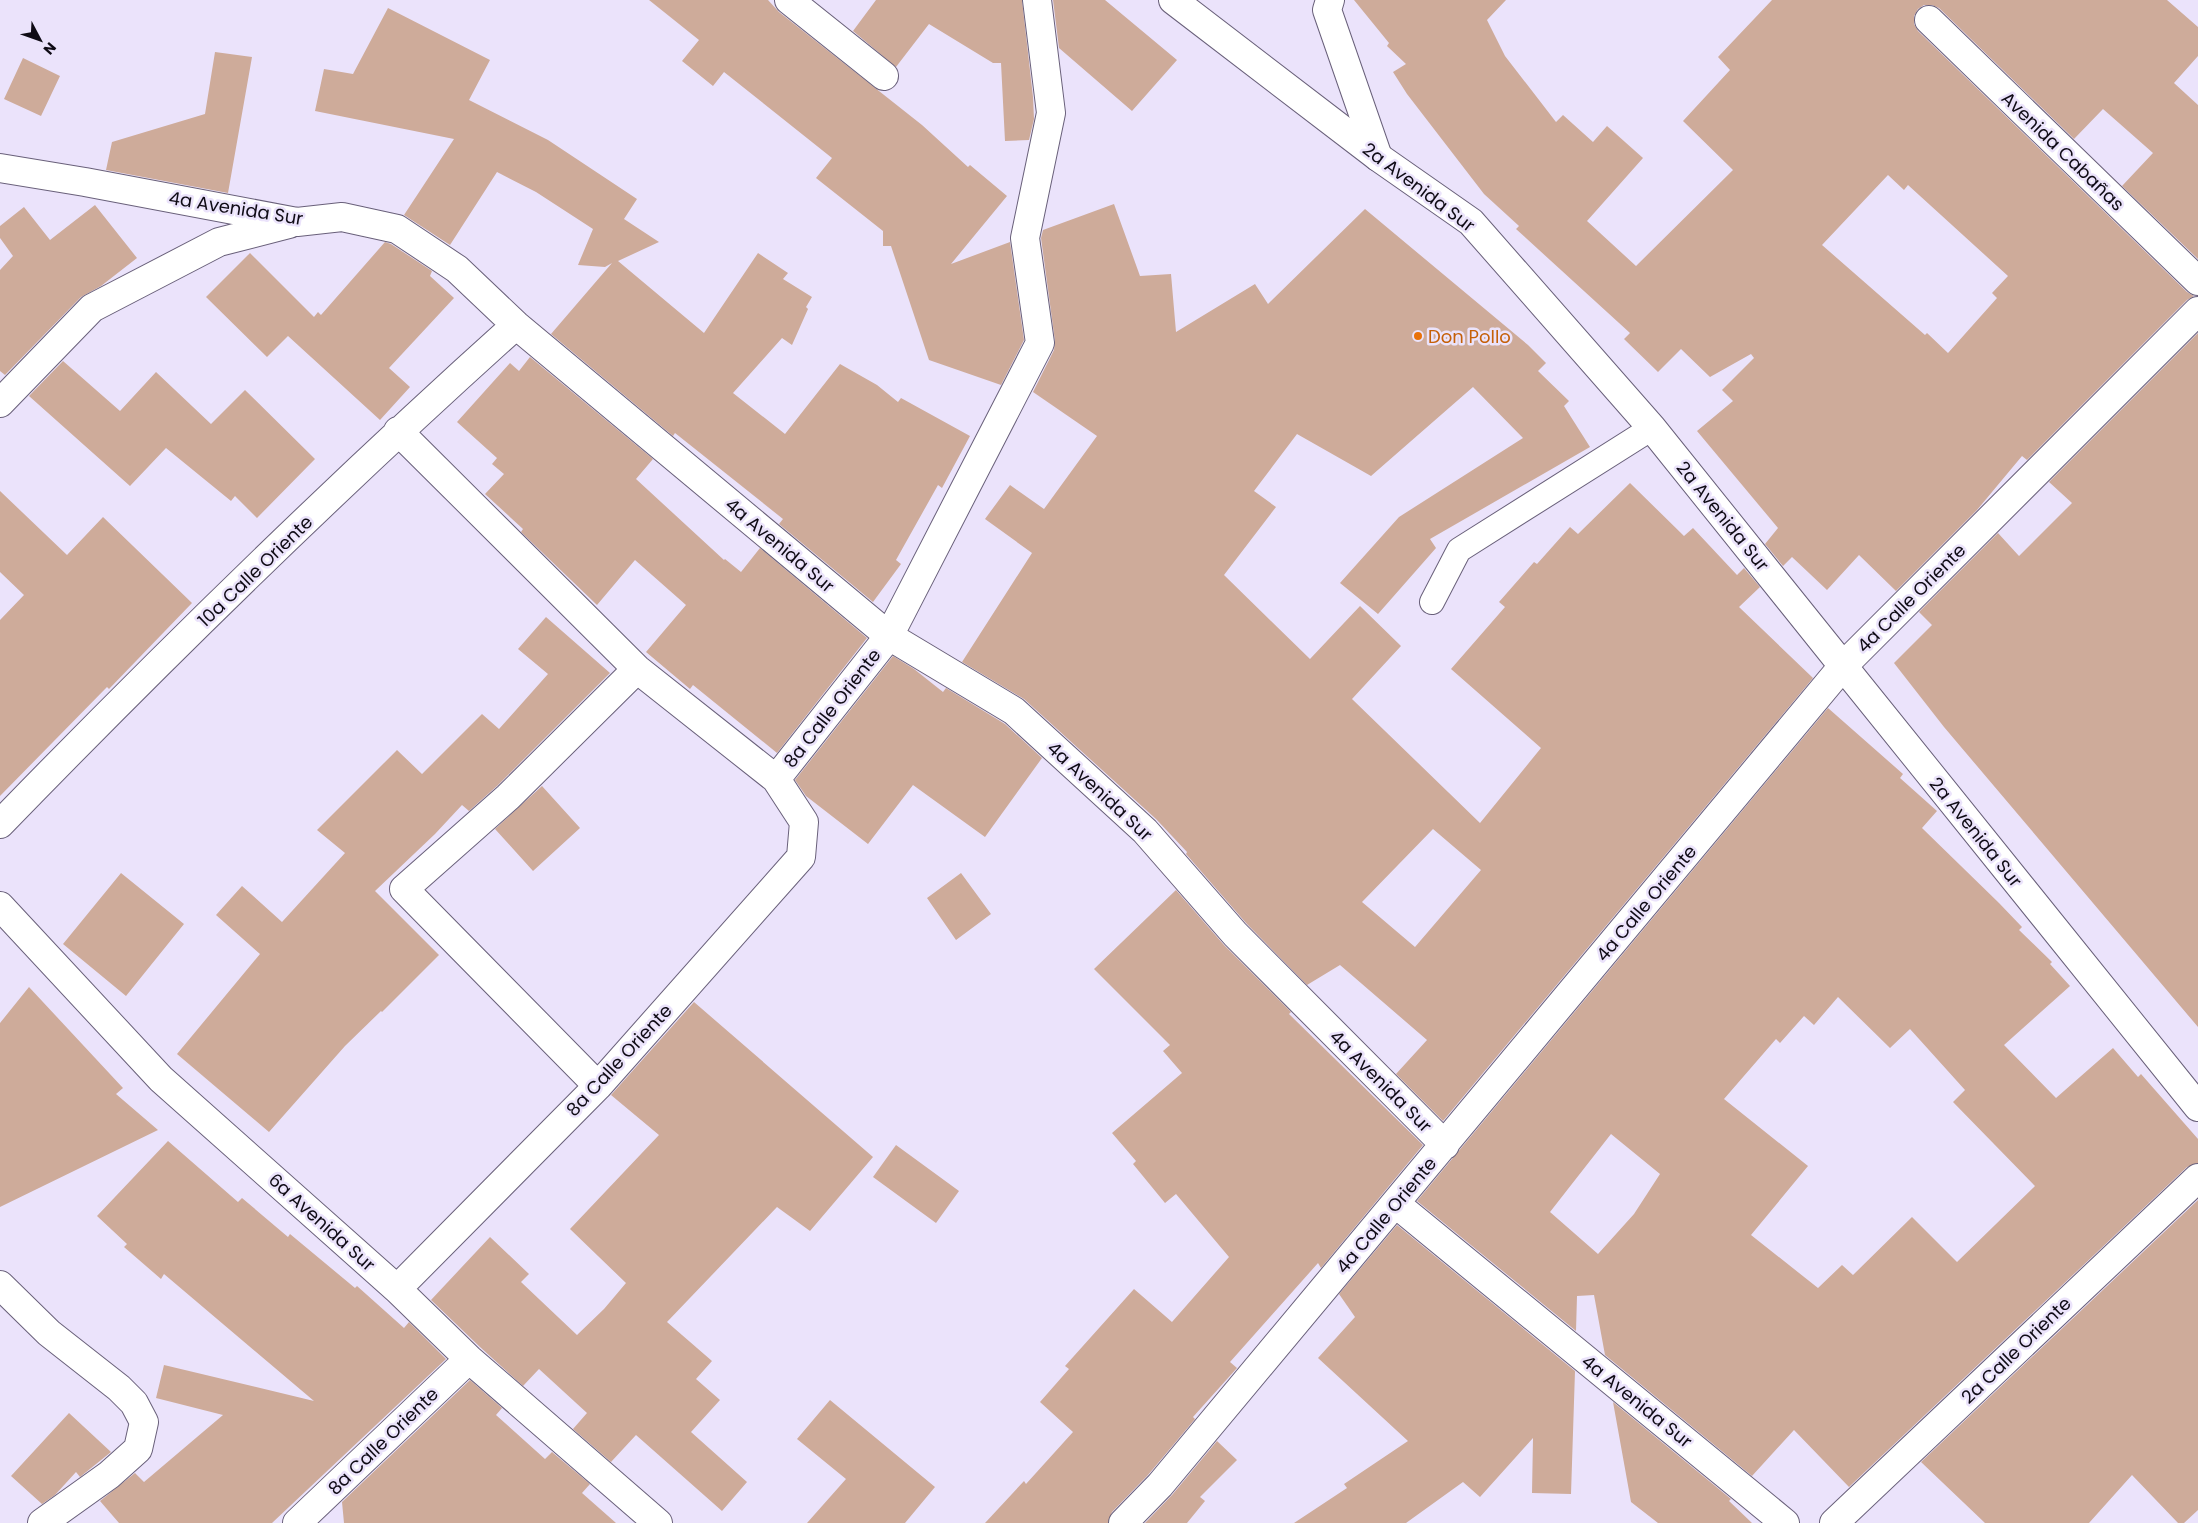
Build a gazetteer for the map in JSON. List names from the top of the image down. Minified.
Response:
{"streets":{"street":["Avenida Cabañas","2a Avenida Sur","4a Avenida Sur","10a Calle Oriente","4a Calle Oriente","8a Calle Oriente","6a Avenida Sur","2a Calle Oriente"]},"crossings":[["2a Avenida Sur","4a Calle Oriente"],["4a Avenida Sur","10a Calle Oriente"],["4a Avenida Sur","4a Calle Oriente"],["4a Avenida Sur","8a Calle Oriente"],["8a Calle Oriente","6a Avenida Sur"]],"places":["Don Pollo"],"north":"bottom right"}
